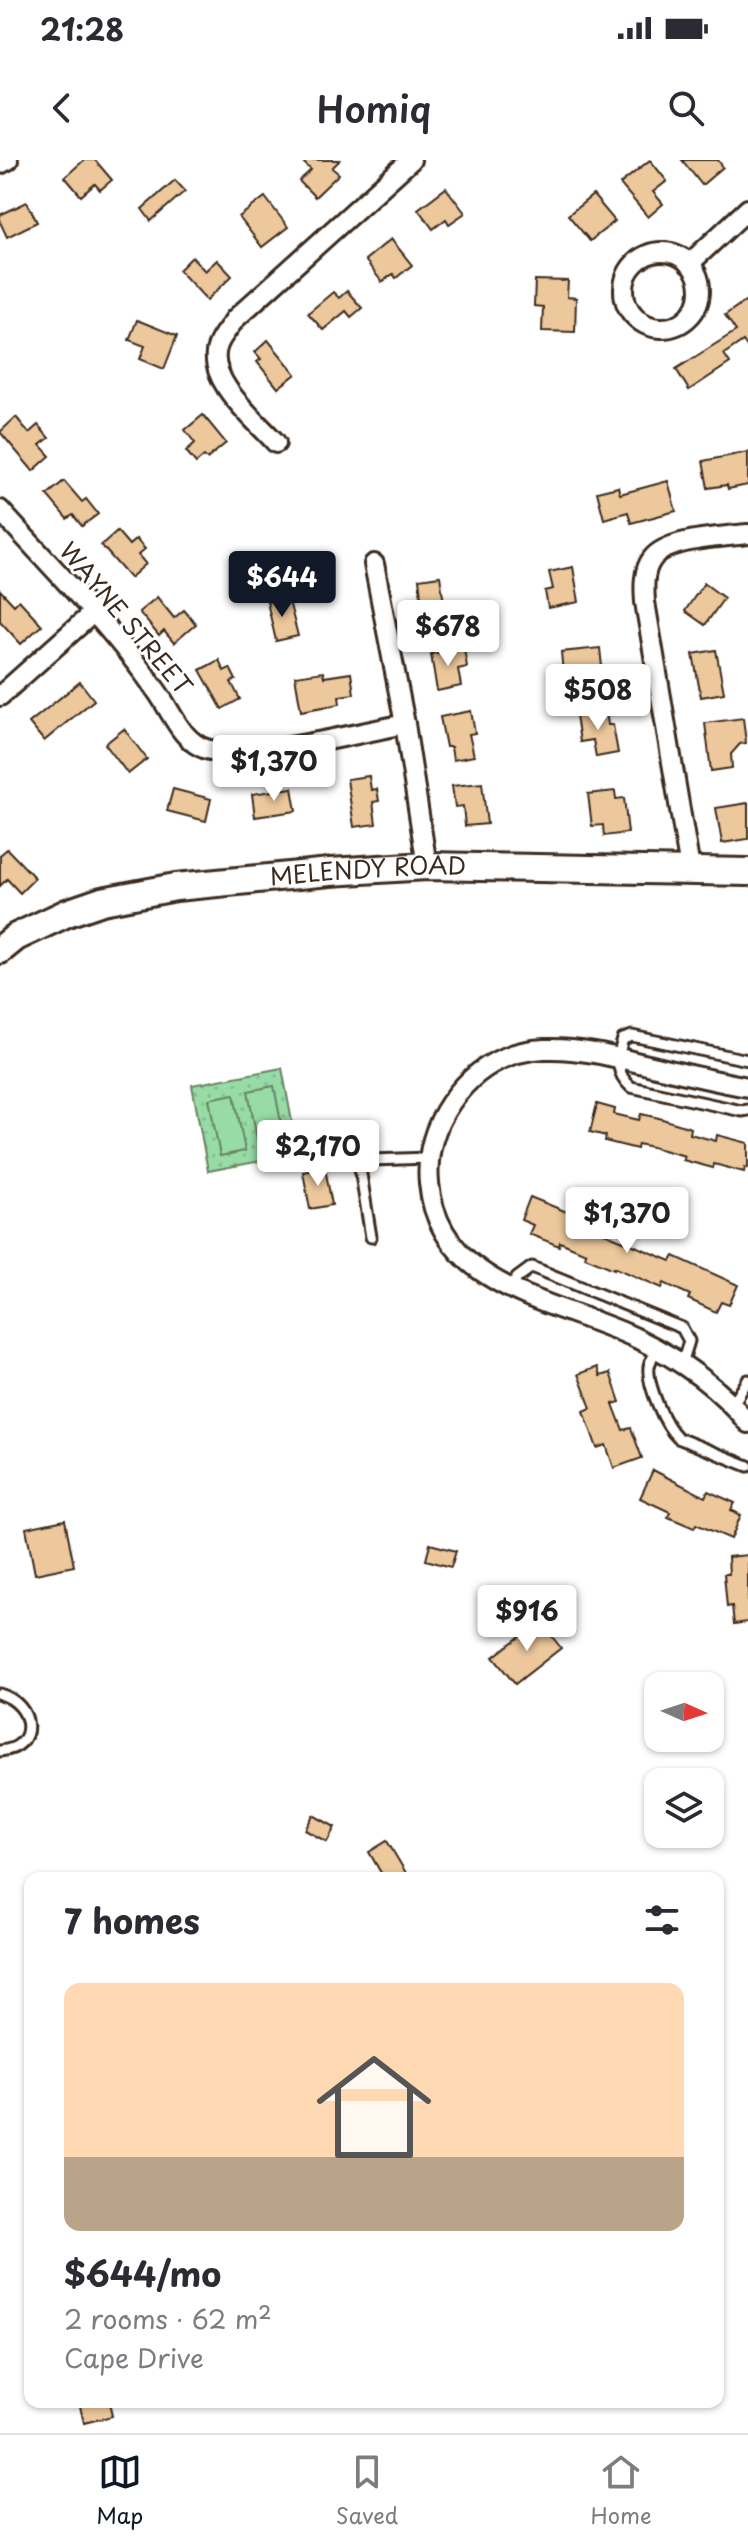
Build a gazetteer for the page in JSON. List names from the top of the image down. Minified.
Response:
{"streets":{"street":["WAYNE STREET","MELENDY ROAD"]},"north":"right","page":{"status":"21:28","header":"Homiq","price":["$644","$678","$508","$1,370","$2,170","$1,370","$916"],"heading":"7 homes","list":[{"name":"$644/mo","note":"2 rooms · 62 m² · Cape Drive"}],"tabs":["Map","Saved","Home"]}}
